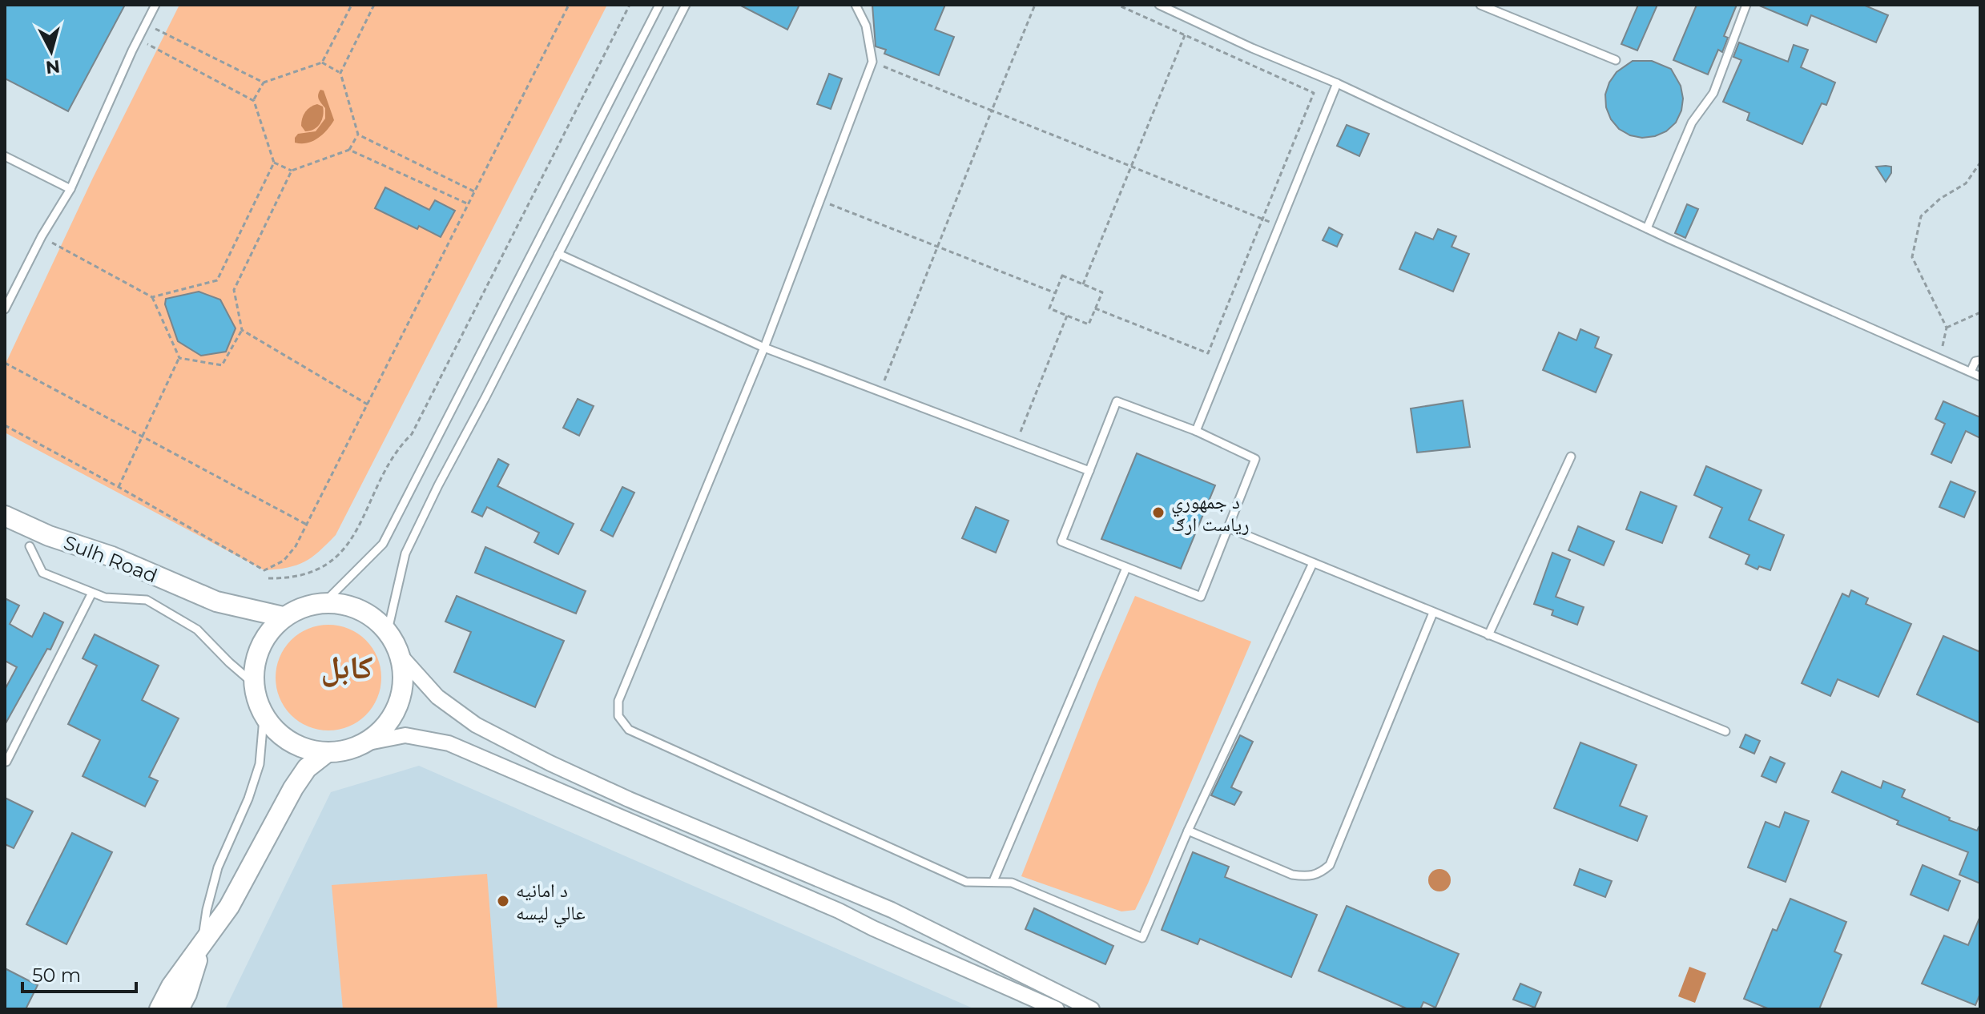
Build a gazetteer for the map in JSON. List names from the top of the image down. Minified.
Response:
{"streets":{"street":["Sulh Road"]},"districts":["کابل"],"places":["د جمهوري ریاست ارګ","د امانیه عالي لیسه"],"scale_bar":"50 m","north":"bottom"}
